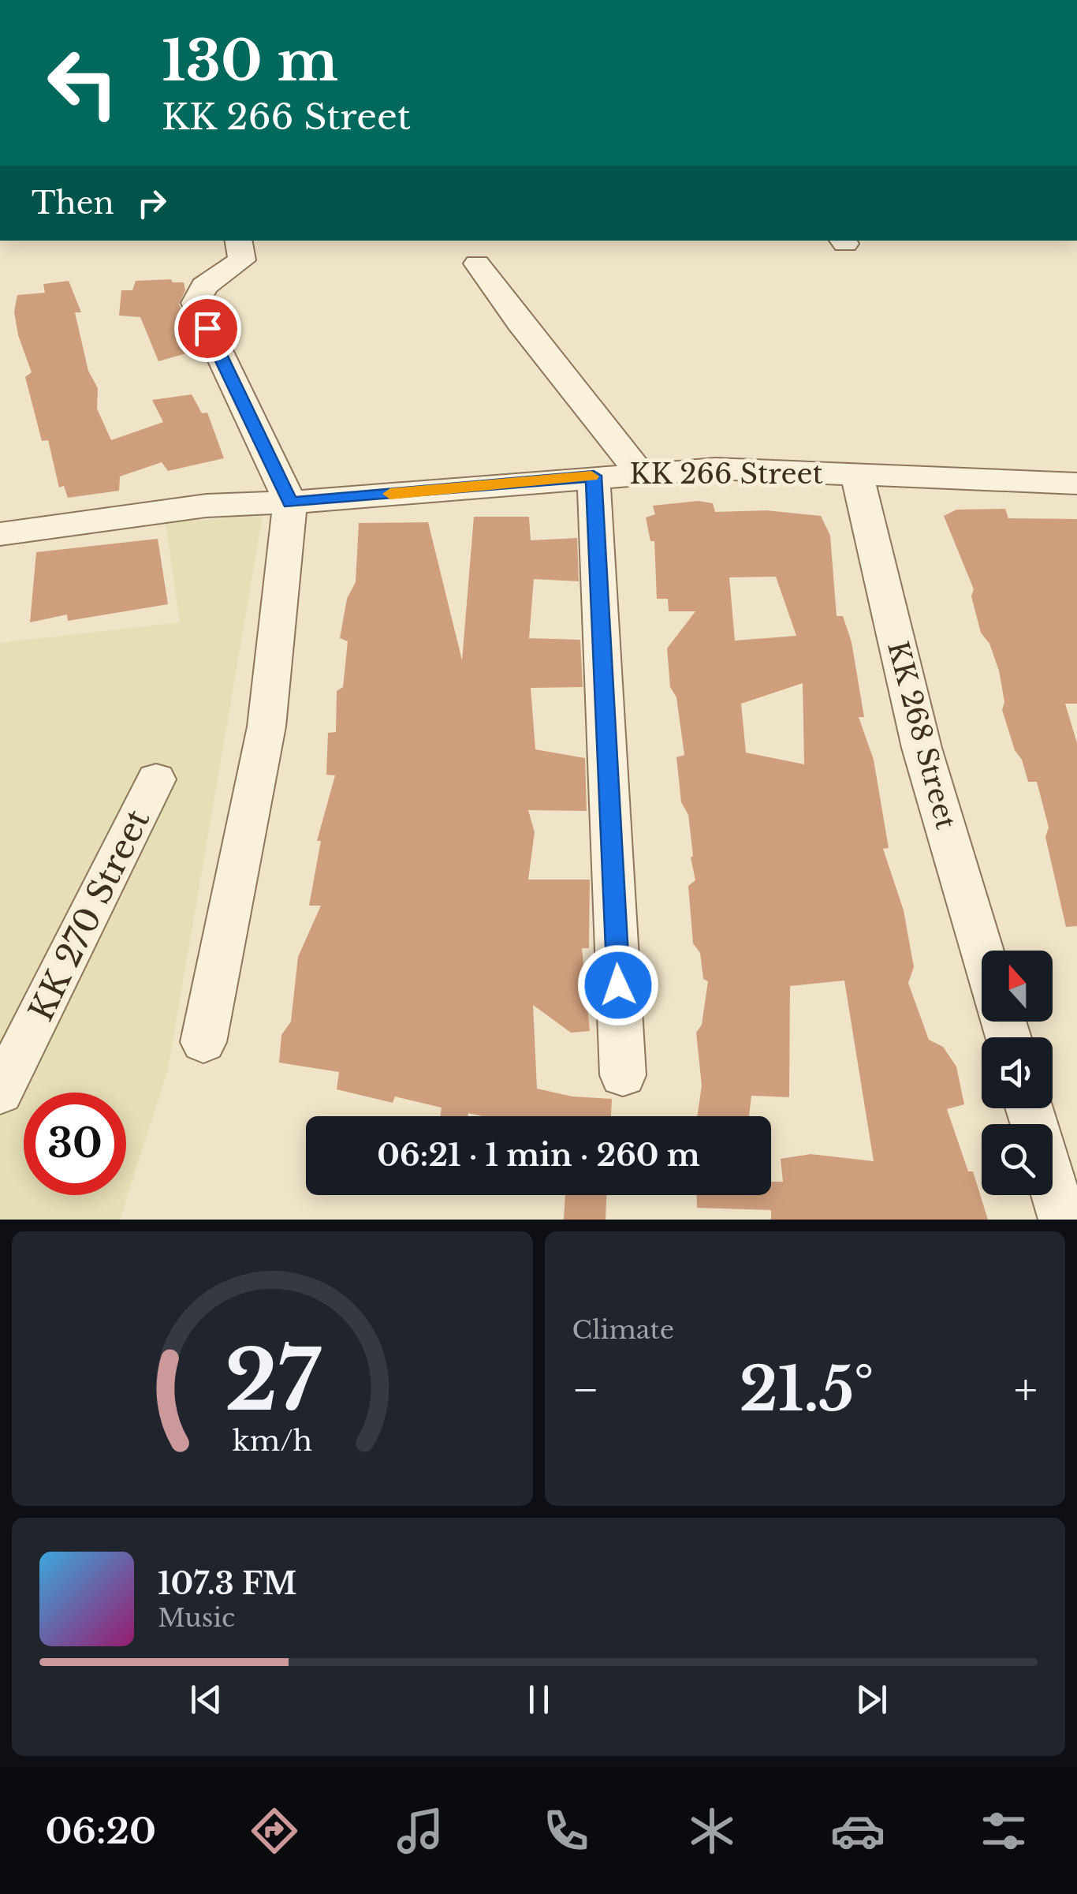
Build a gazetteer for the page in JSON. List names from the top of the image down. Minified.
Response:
{"streets":{"street":["KK 266 Street","KK 268 Street","KK 270 Street"]},"crossings":[["KK 266 Street","KK 268 Street"]],"north":"top","page":{"turn":["130 m","KK 266 Street"],"then":"Then","limit":"30","trip":"06:21 · 1 min · 260 m","tile":"Climate","heat":["−","21.5°","+"],"song":["107.3 FM","Music"],"tabs":"06:20","gauge":["27","km/h"]}}
